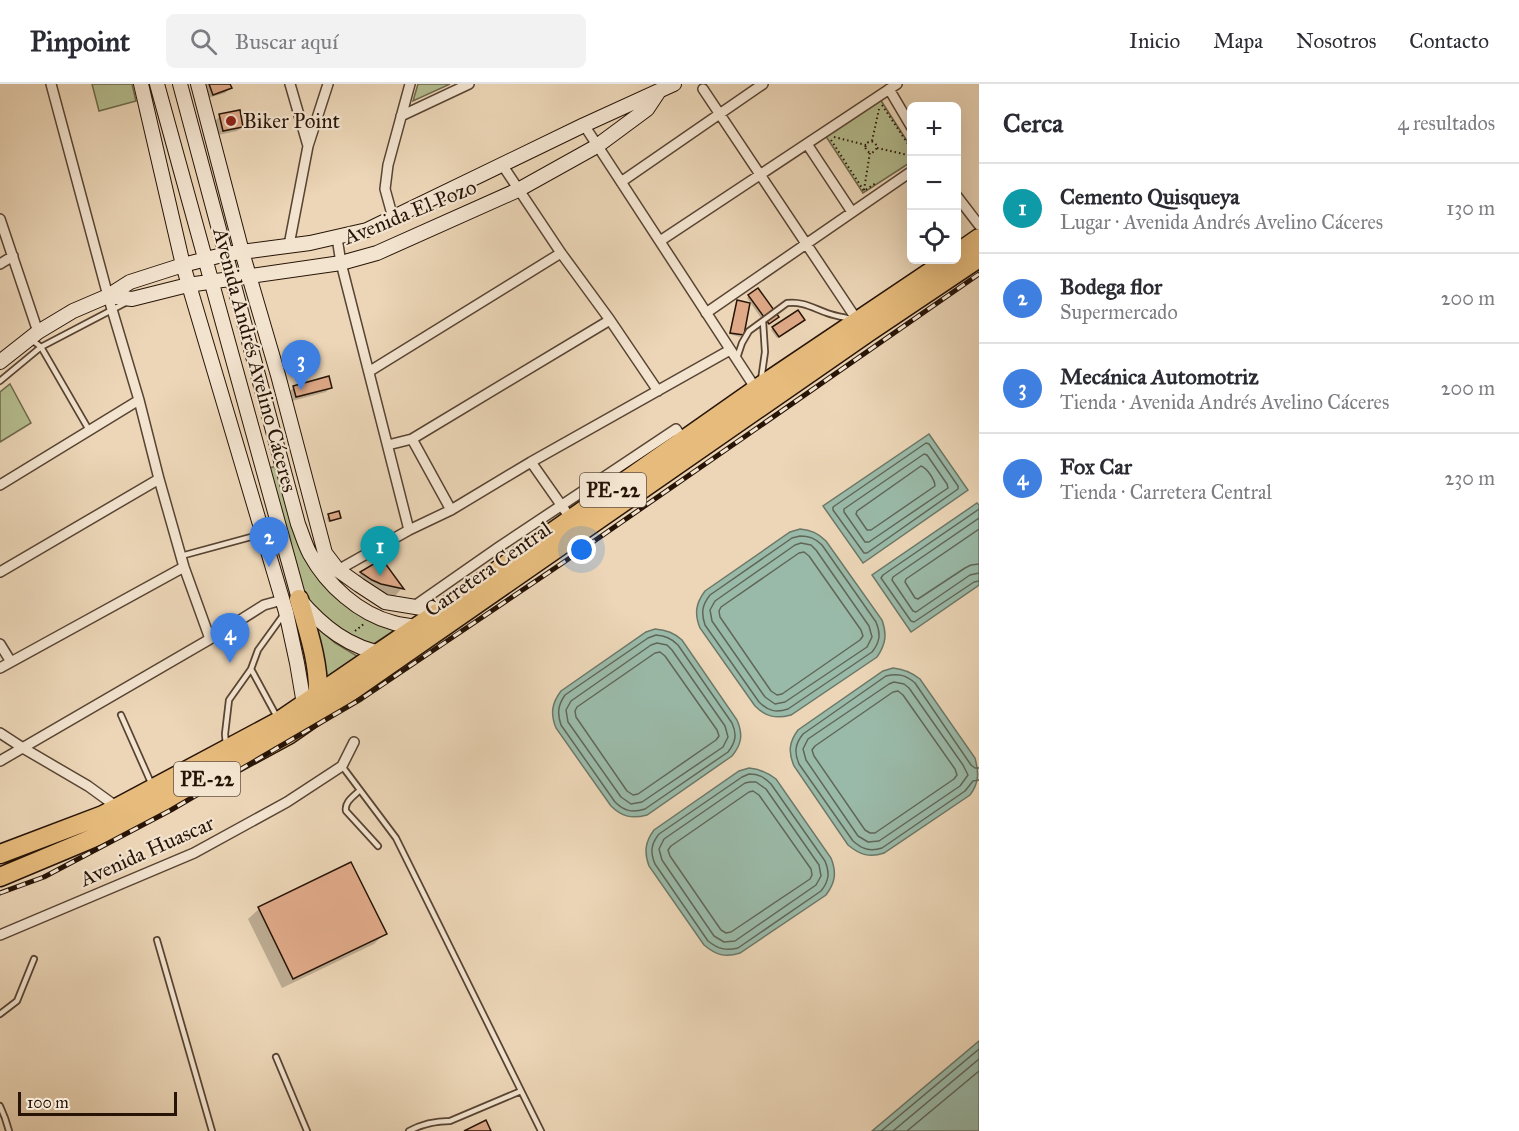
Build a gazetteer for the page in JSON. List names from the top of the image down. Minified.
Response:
{"streets":{"highway":["PE-22","Carretera Central"],"street":["Avenida El Pozo","Avenida Andrés Avelino Cáceres","Avenida Huascar"]},"crossings":[["Avenida El Pozo","Avenida Andrés Avelino Cáceres"],["Avenida Andrés Avelino Cáceres","Carretera Central"]],"places":["Biker Point"],"scale_bar":"100 m","page":{"header":"Pinpoint","search":"Buscar aquí","nav":["Inicio","Mapa","Nosotros","Contacto"],"heading":["Cerca","4 resultados"],"map_buttons":["+","−"],"list":[{"mark":"1","name":"Cemento Quisqueya","note":"Lugar · Avenida Andrés Avelino Cáceres","value":"130 m"},{"mark":"2","name":"Bodega flor","note":"Supermercado","value":"200 m"},{"mark":"3","name":"Mecánica Automotriz","note":"Tienda · Avenida Andrés Avelino Cáceres","value":"200 m"},{"mark":"4","name":"Fox Car","note":"Tienda · Carretera Central","value":"230 m"}],"pins":["3","2","1","4"],"scale":"100 m"}}
